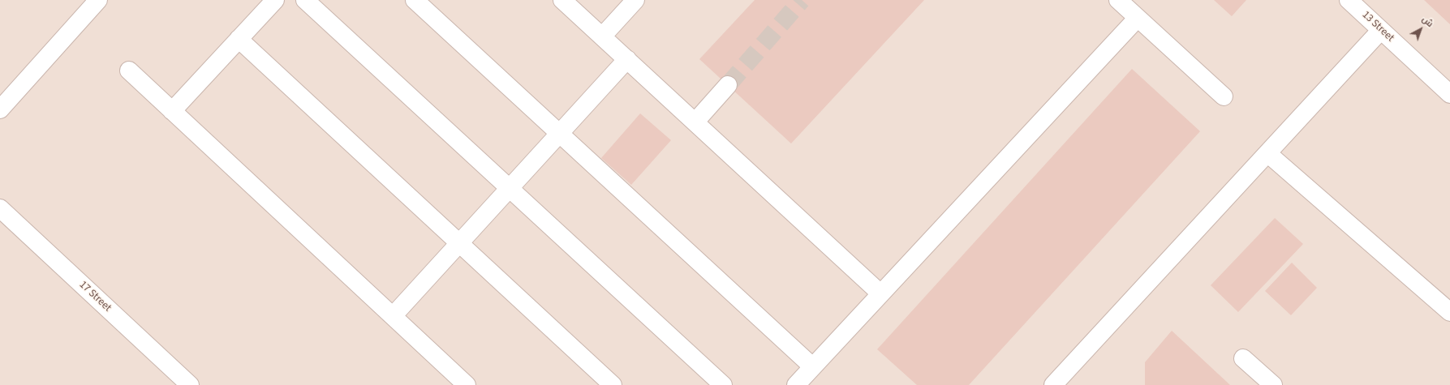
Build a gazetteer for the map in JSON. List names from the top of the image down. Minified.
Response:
{"streets":{"street":["13 Street","17 Street"]},"north":"top right"}
